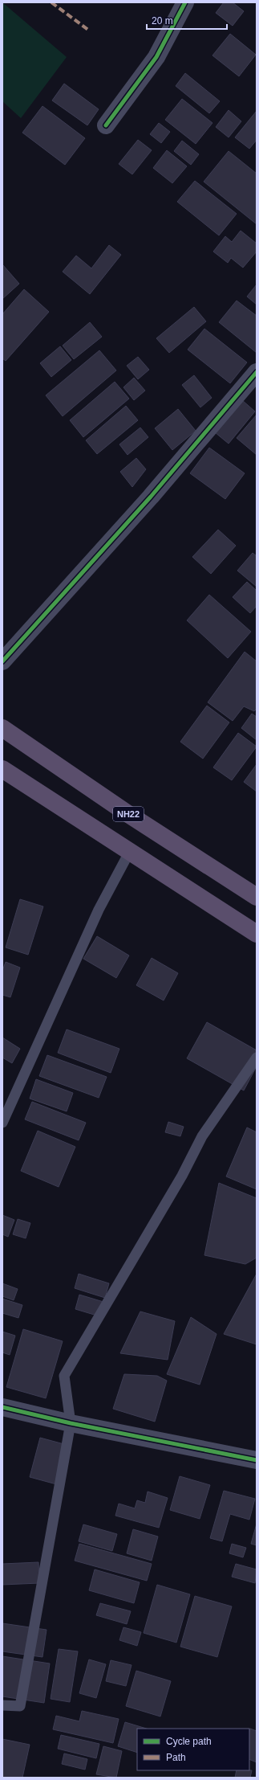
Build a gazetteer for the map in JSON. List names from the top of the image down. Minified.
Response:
{"streets":{"highway":["NH22"]},"legend":["Cycle path","Path"],"scale_bar":"20 m"}
